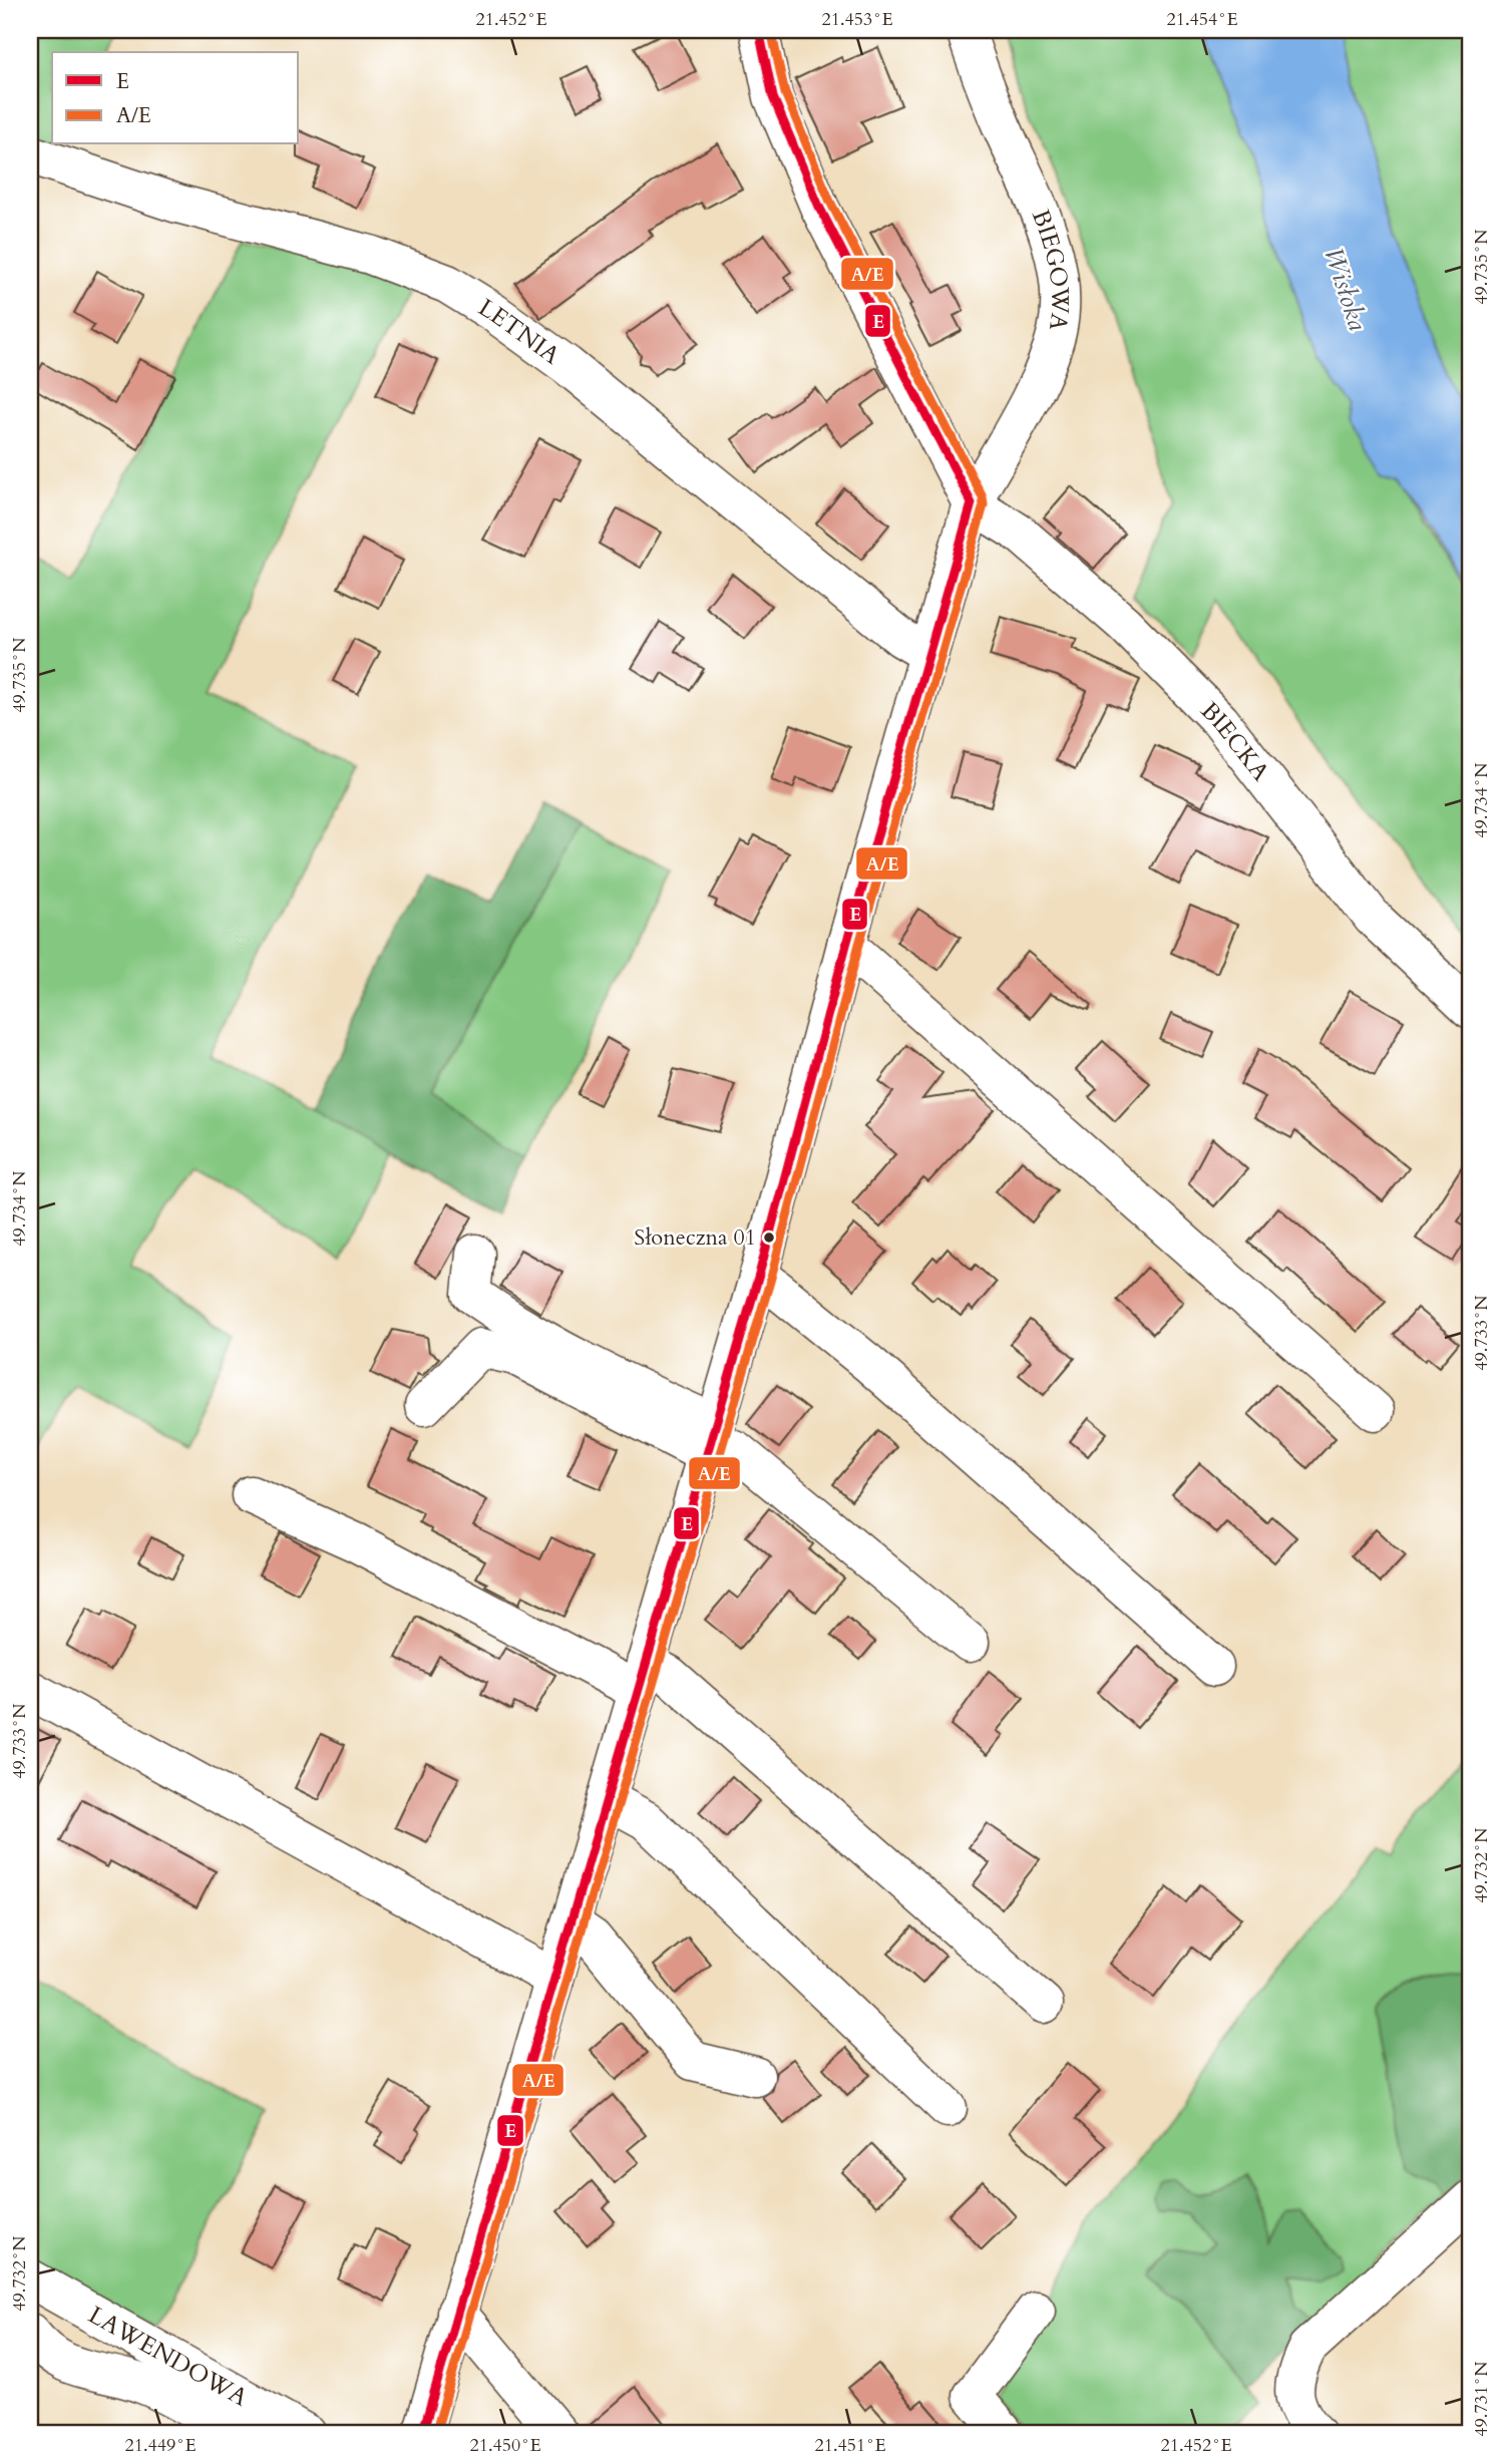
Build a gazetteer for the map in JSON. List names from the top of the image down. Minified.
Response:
{"streets":{"street":["BIEGOWA","LETNIA","BIECKA","LAWENDOWA"]},"crossings":[["BIEGOWA","LETNIA"],["BIEGOWA","BIECKA"]],"water":["Wisłoka"],"places":["Słoneczna 01"],"lines":["transit line E","transit line A/E"],"legend":["E","A/E"],"coordinates":["21.452°E","21.453°E","21.454°E","49.735°N","49.734°N","49.733°N","49.732°N","49.731°N","21.449°E","21.450°E","21.451°E"]}
